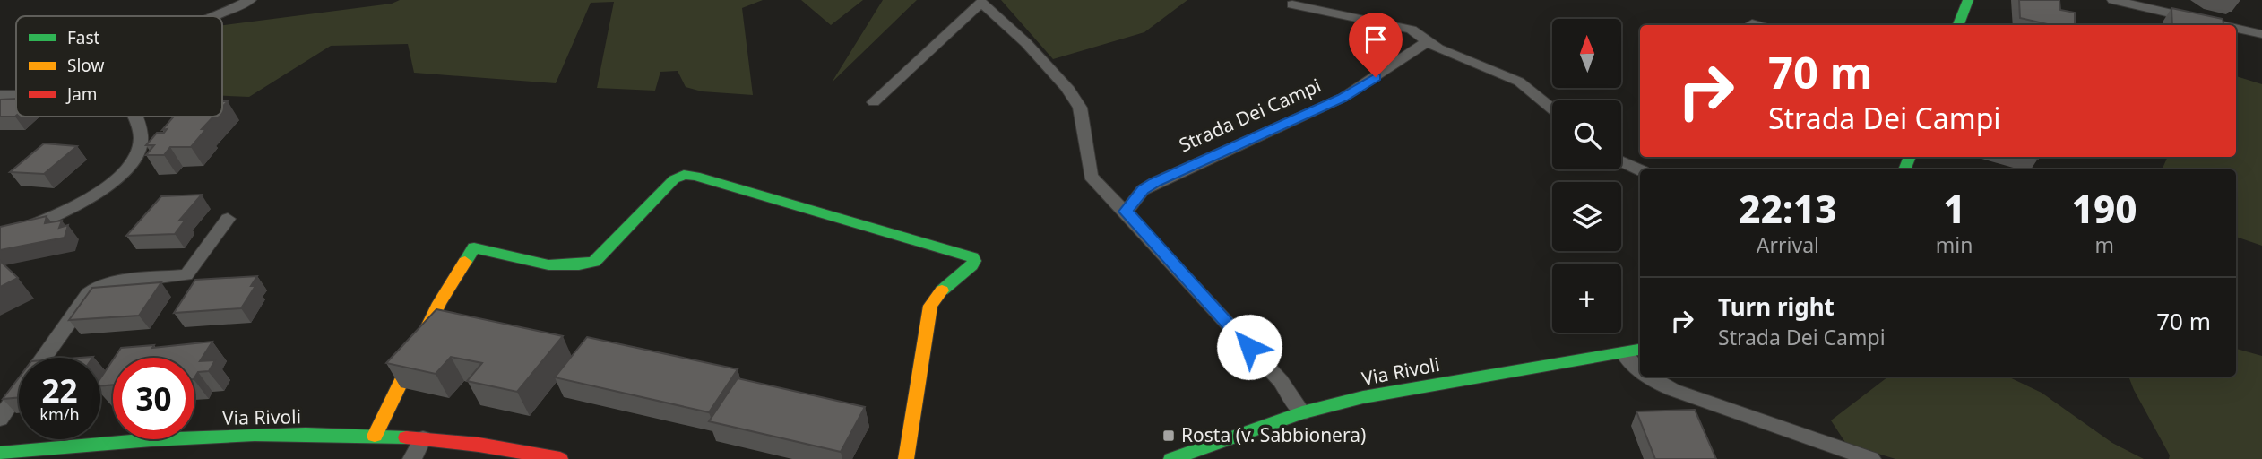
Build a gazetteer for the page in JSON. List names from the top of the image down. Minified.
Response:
{"streets":{"street":["Strada Dei Campi","Via Rivoli"]},"places":{"transit":["Rosta (v. Sabbionera)"]},"legend":["Fast","Slow","Jam"],"north":"top","page":{"map_buttons":"+","turn":["70 m","Strada Dei Campi"],"eta":["22:13","Arrival","1","min","190","m"],"list":[{"name":"Turn right","note":"Strada Dei Campi","value":"70 m"}],"speed":"22 km/h","limit":"30"}}
